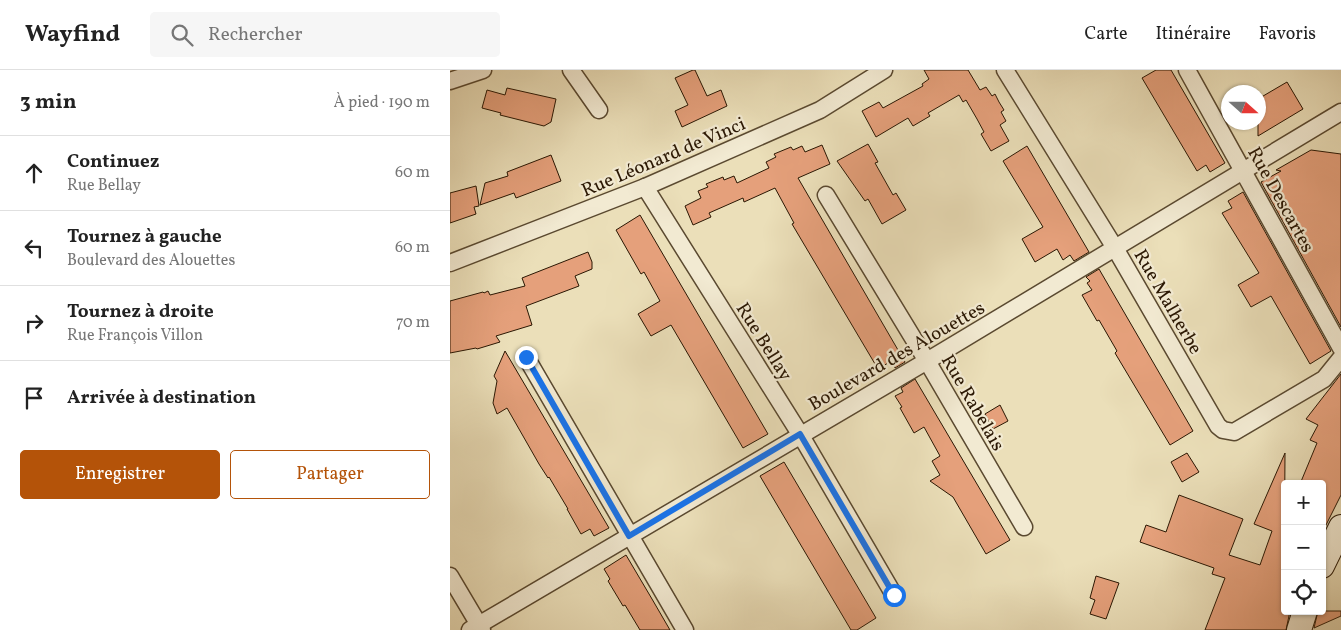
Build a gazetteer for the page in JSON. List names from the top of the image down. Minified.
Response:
{"streets":{"street":["Rue Léonard de Vinci","Rue Descartes","Rue Malherbe","Rue Bellay","Boulevard des Alouettes","Rue Rabelais"]},"crossings":[["Rue Léonard de Vinci","Rue Bellay"],["Rue Descartes","Boulevard des Alouettes"],["Rue Malherbe","Boulevard des Alouettes"],["Rue Bellay","Boulevard des Alouettes"],["Boulevard des Alouettes","Rue Rabelais"]],"north":"right","page":{"header":"Wayfind","search":"Rechercher","nav":["Carte","Itinéraire","Favoris"],"heading":["3 min","À pied · 190 m"],"list":[["Continuez","Rue Bellay","60 m"],["Tournez à gauche","Boulevard des Alouettes","60 m"],["Tournez à droite","Rue François Villon","70 m"],"Arrivée à destination"],"buttons":["Enregistrer","Partager"],"map_buttons":["+","−"]}}
